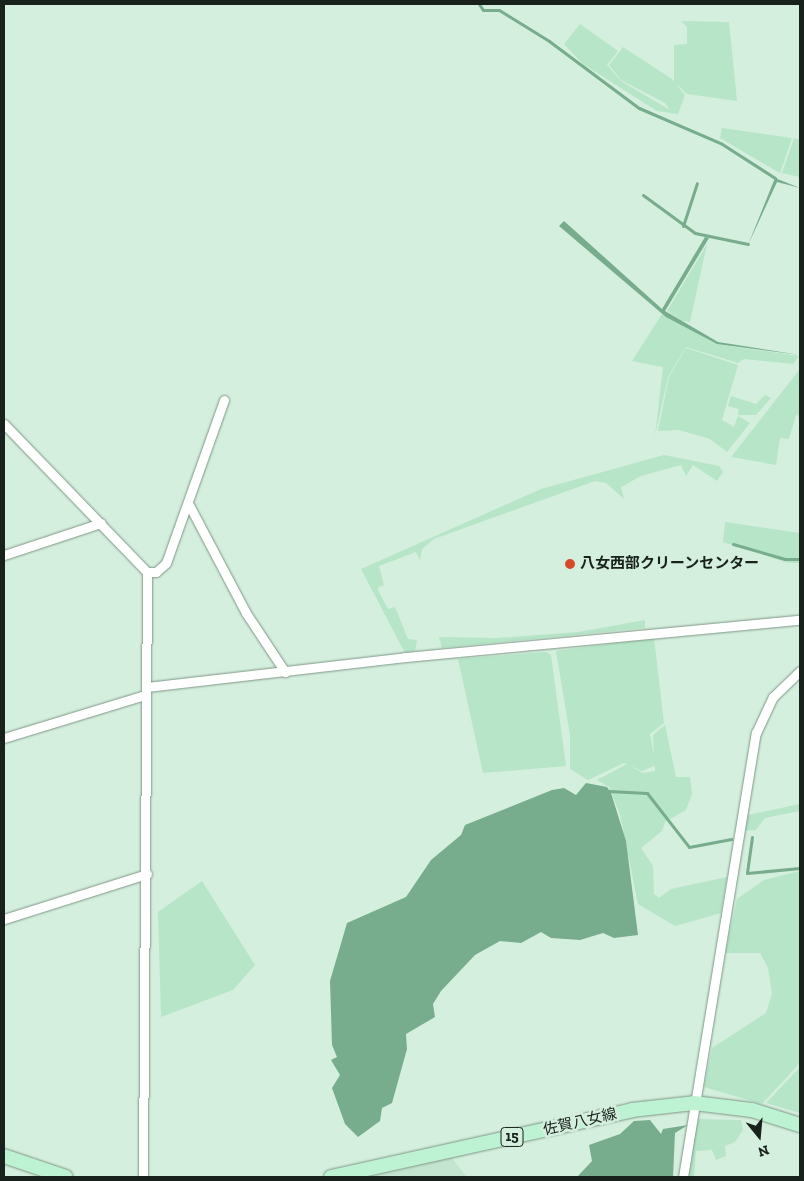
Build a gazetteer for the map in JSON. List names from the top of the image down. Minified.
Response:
{"streets":{"main road":["佐賀八女線","15"]},"places":["八女西部クリーンセンター"],"north":"bottom"}
